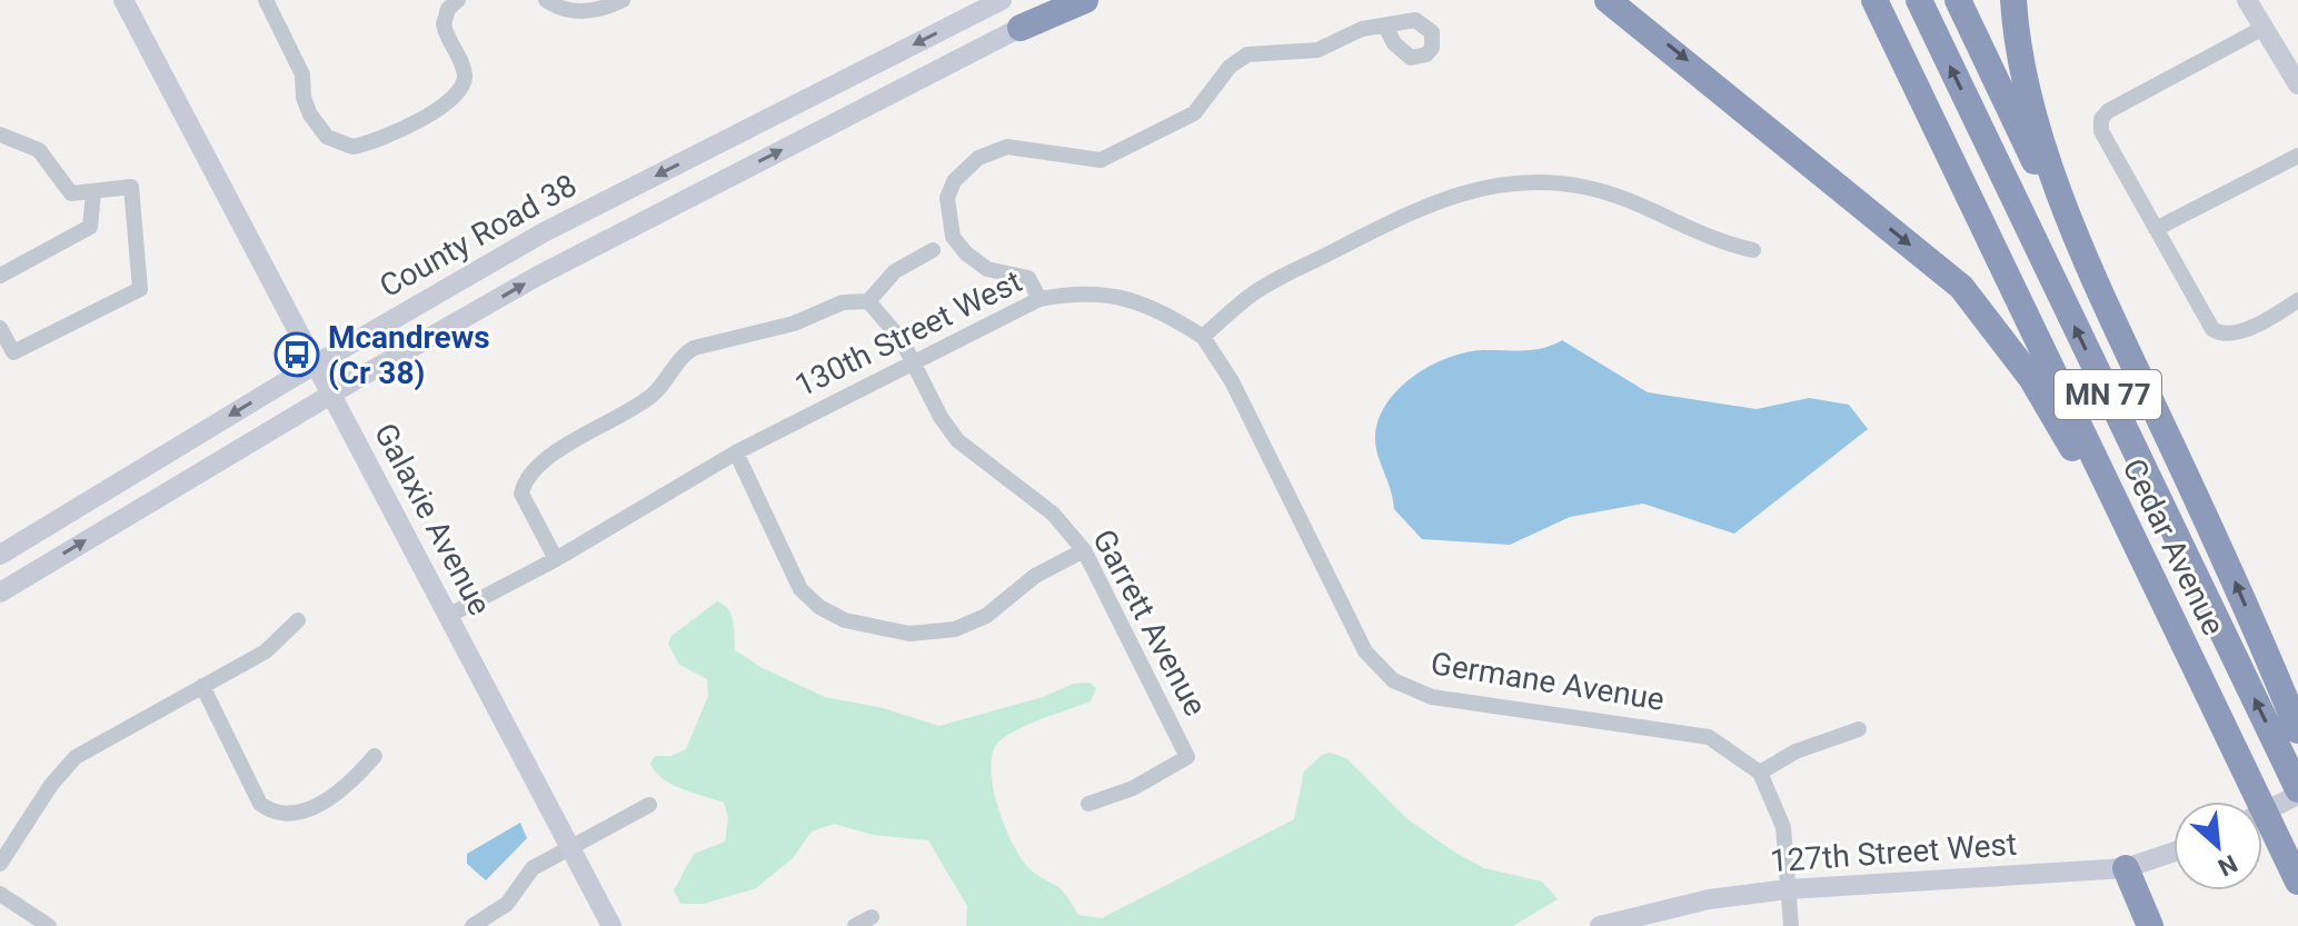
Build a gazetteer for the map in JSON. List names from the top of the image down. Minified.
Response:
{"streets":{"highway":["MN 77","Cedar Avenue"],"main road":["County Road 38","Galaxie Avenue","127th Street West"],"street":["130th Street West","Garrett Avenue","Germane Avenue"]},"crossings":[["County Road 38","Galaxie Avenue"],["130th Street West","Galaxie Avenue"],["130th Street West","Garrett Avenue"],["130th Street West","Germane Avenue"]],"places":{"bus stop":["Mcandrews (Cr 38)"]},"north":"bottom right"}
